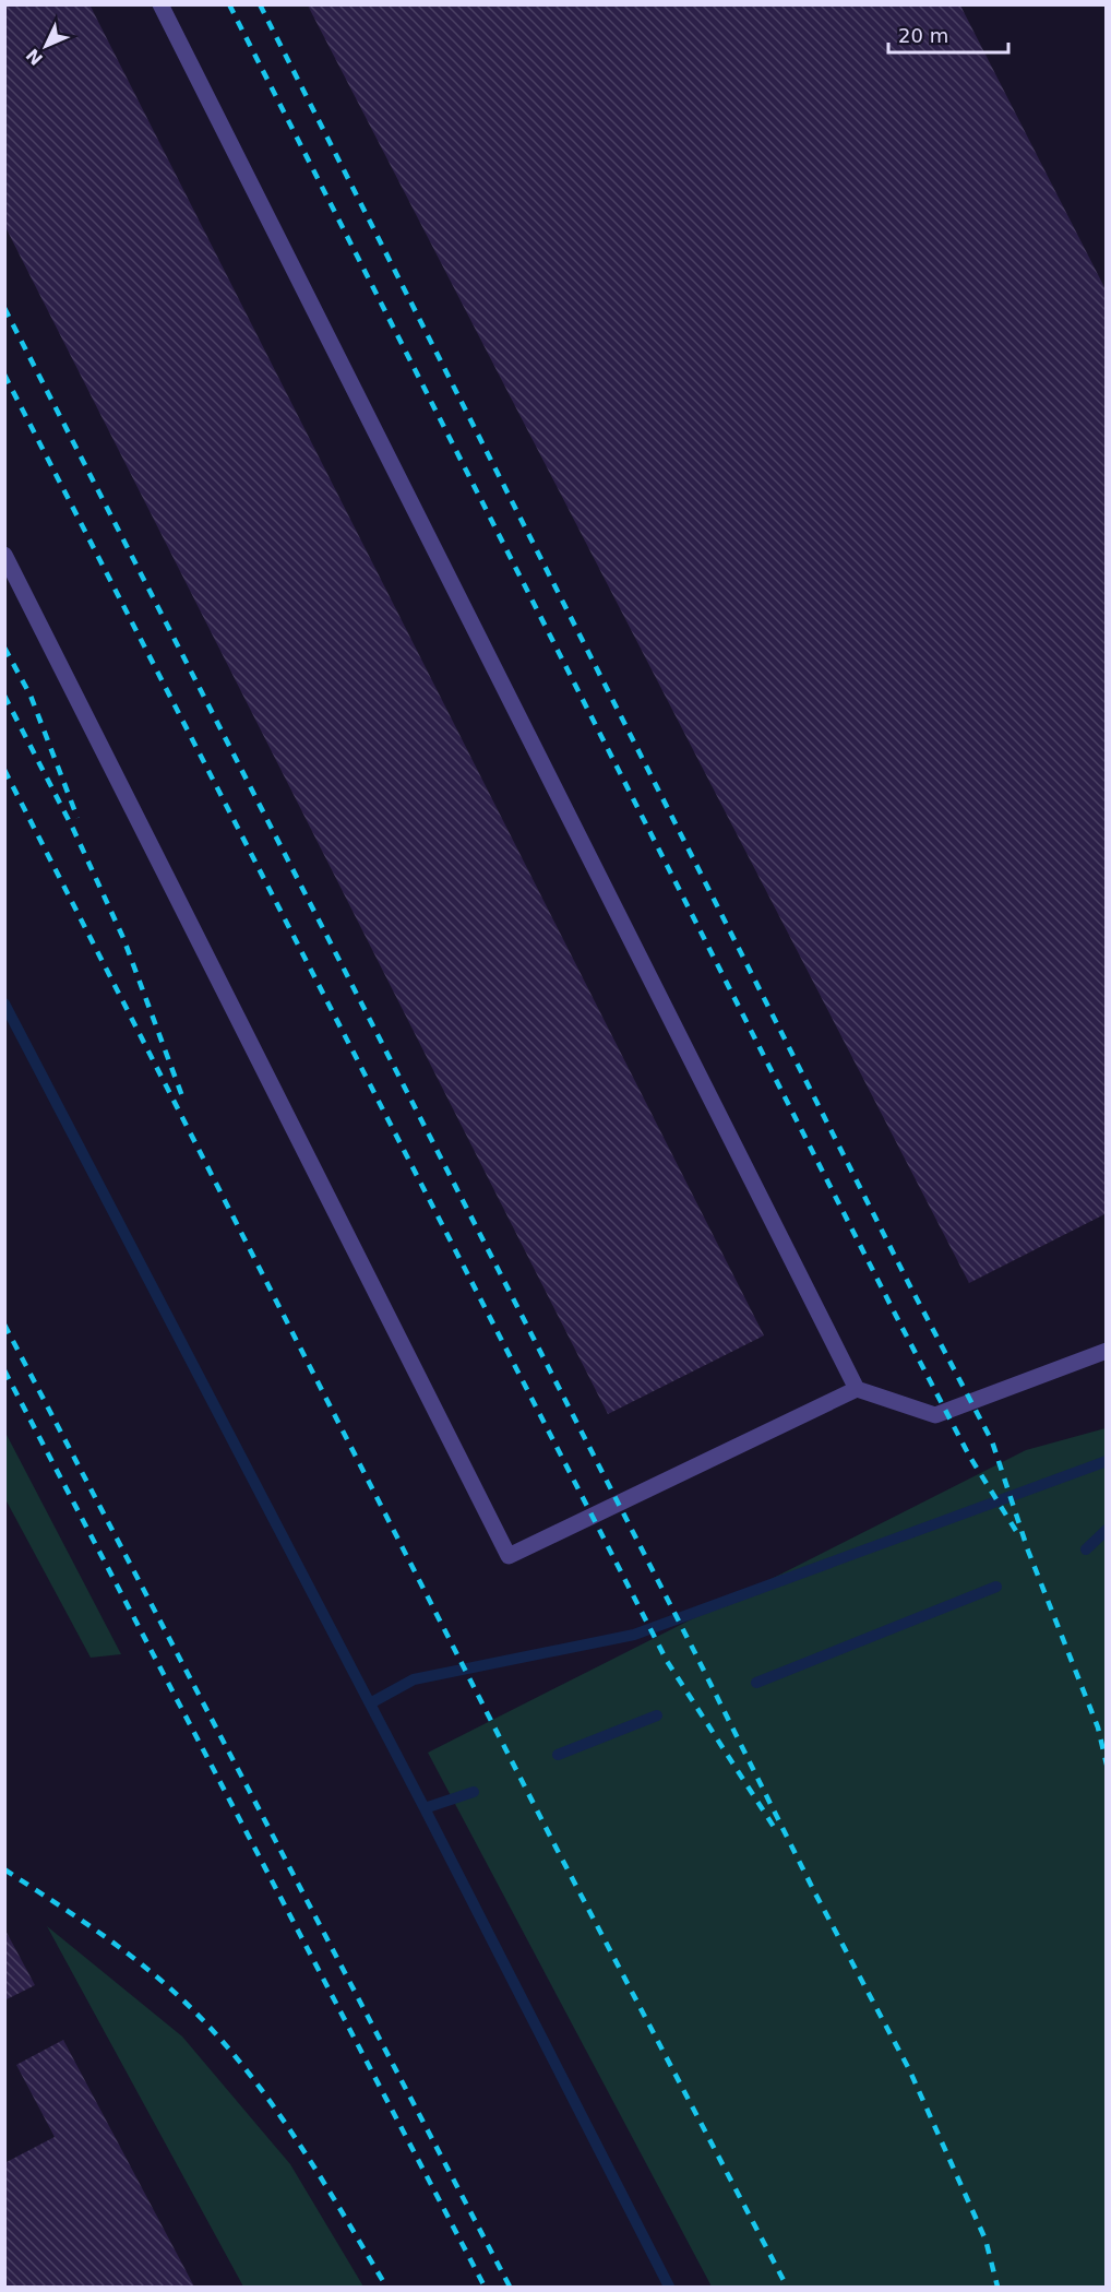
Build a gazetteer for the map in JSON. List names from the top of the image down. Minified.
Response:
{"scale_bar":"20 m","north":"bottom left"}
